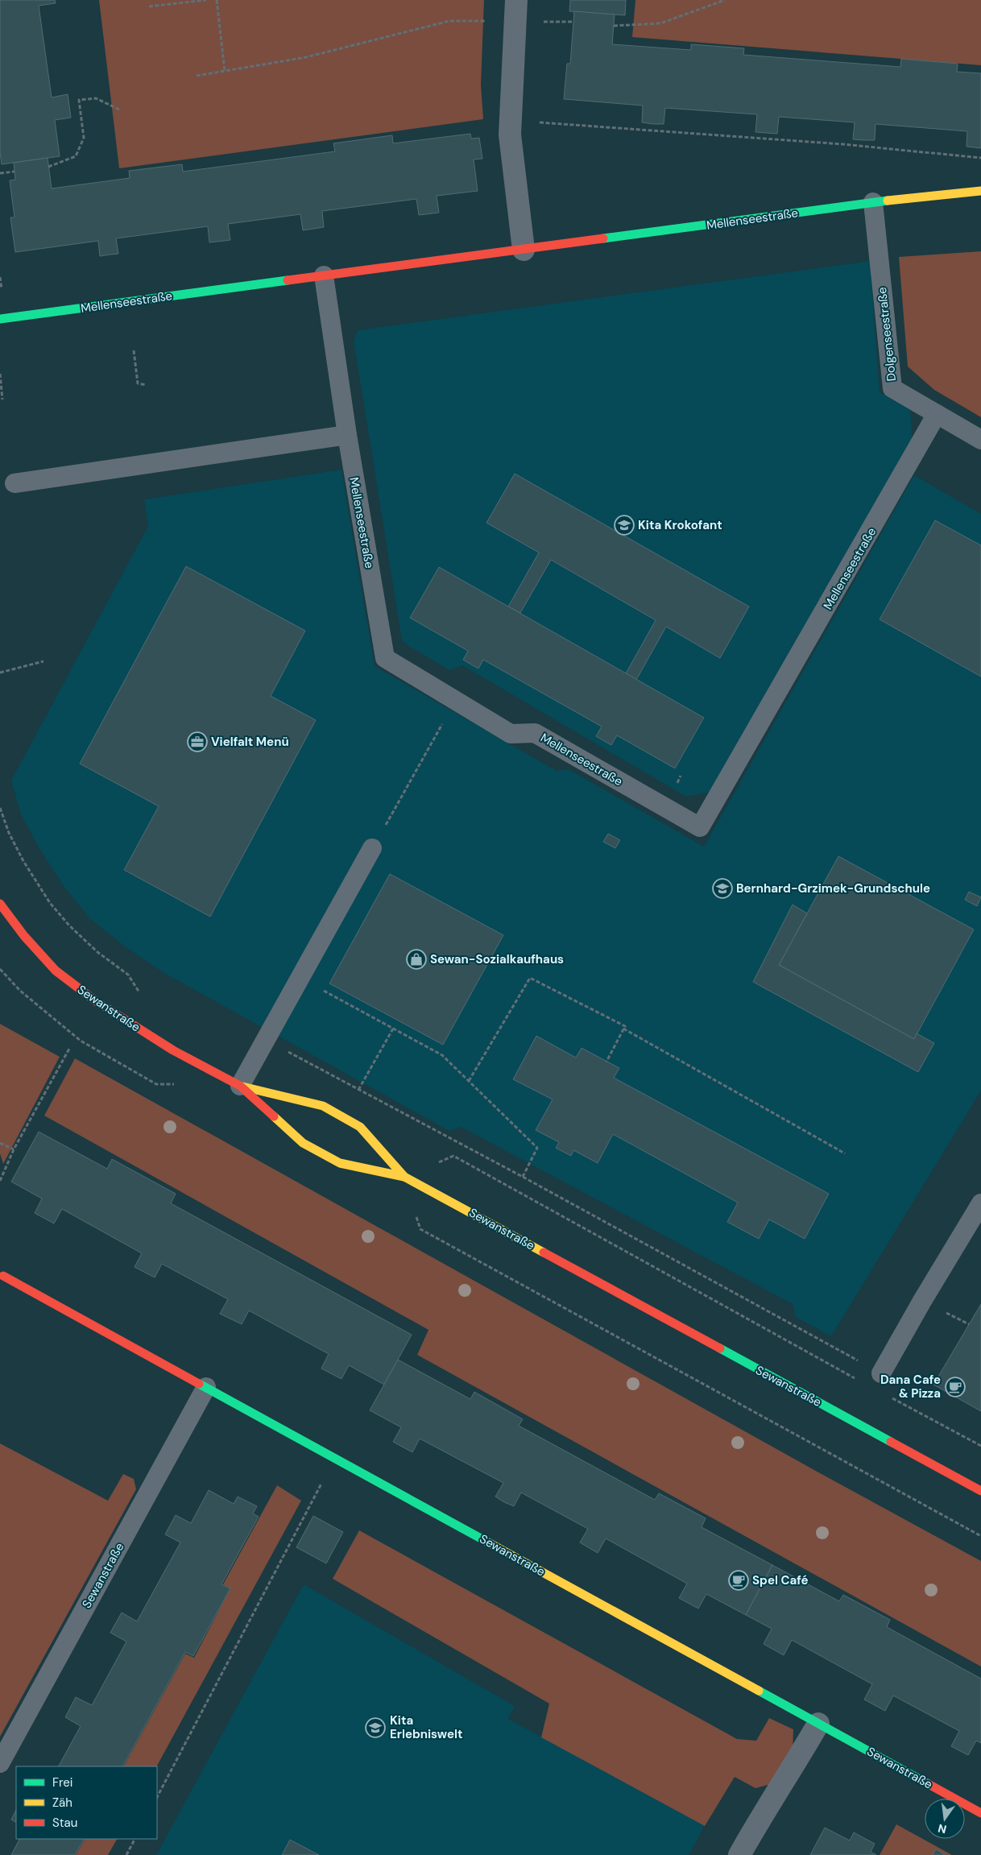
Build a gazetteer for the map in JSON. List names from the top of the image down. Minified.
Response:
{"streets":{"street":["Mellenseestraße","Sewanstraße"],"lane":["Dolgenseestraße"]},"crossings":[["Mellenseestraße","Dolgenseestraße"]],"places":{"school or university":["Kita Krokofant","Bernhard-Grzimek-Grundschule","Kita Erlebniswelt"],"office":["Vielfalt Menü"],"shop":["Sewan-Sozialkaufhaus"],"cafe":["Dana Cafe & Pizza","Spel Café"]},"legend":["Frei","Zäh","Stau"],"north":"bottom"}
